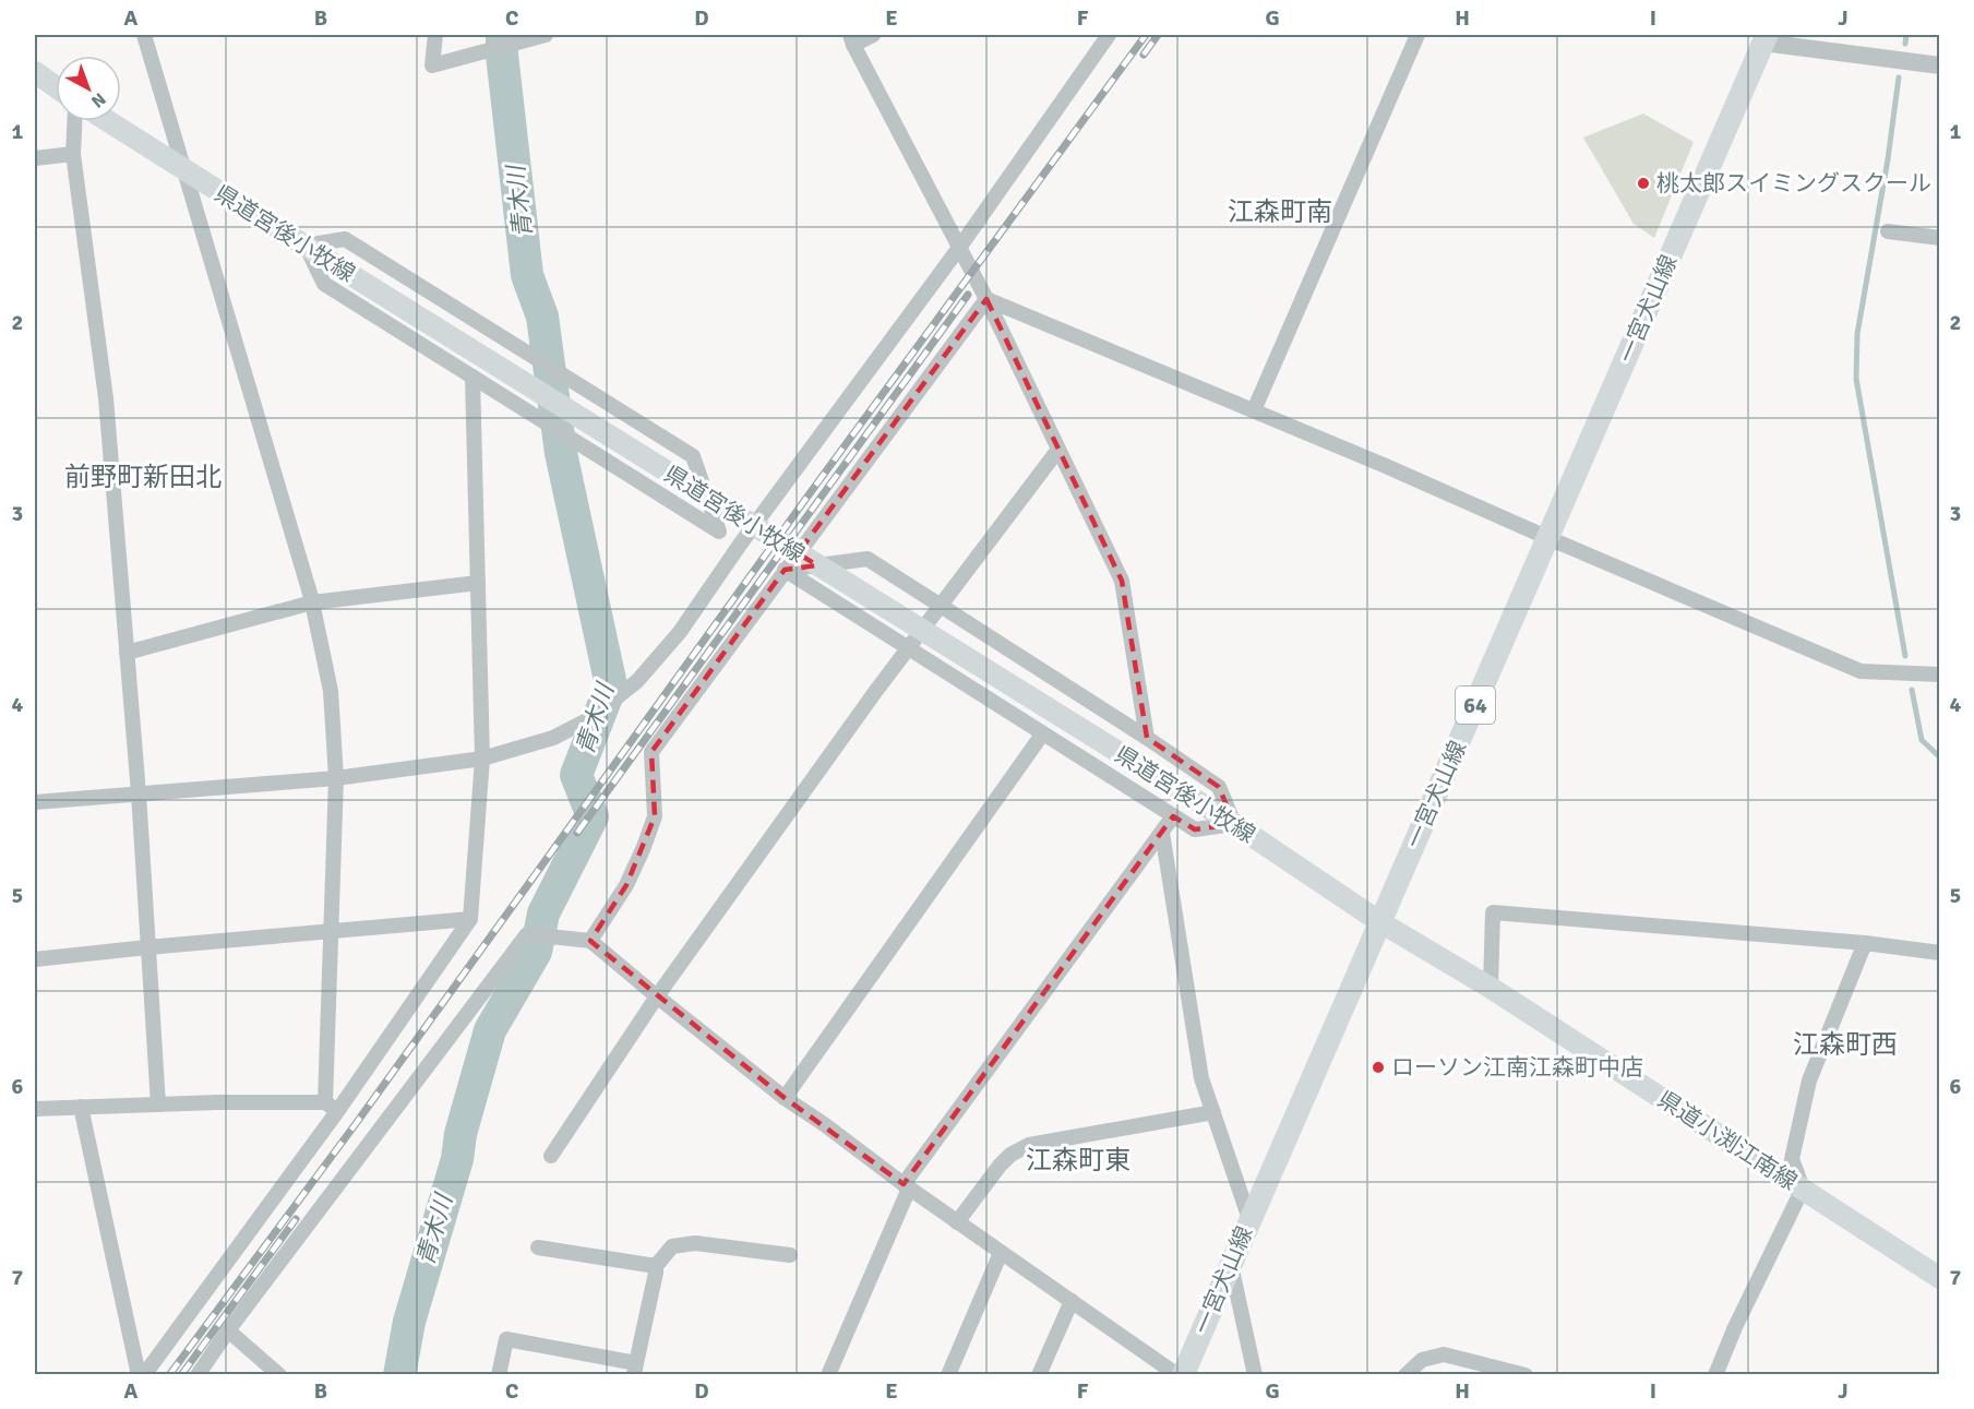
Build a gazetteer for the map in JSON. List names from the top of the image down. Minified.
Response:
{"streets":{"main road":["県道宮後小牧線","一宮犬山線","64","県道小渕江南線"]},"crossings":[["県道宮後小牧線","一宮犬山線"],["県道宮後小牧線","県道小渕江南線"],["一宮犬山線","県道小渕江南線"]],"districts":["江森町南","前野町新田北","江森町西","江森町東"],"water":["青木川"],"places":["桃太郎スイミングスクール","ローソン江南江森町中店"],"north":"bottom right","grid":{"columns":["A","B","C","D","E","F","G","H","I","J"],"rows":["1","2","3","4","5","6","7"]}}
